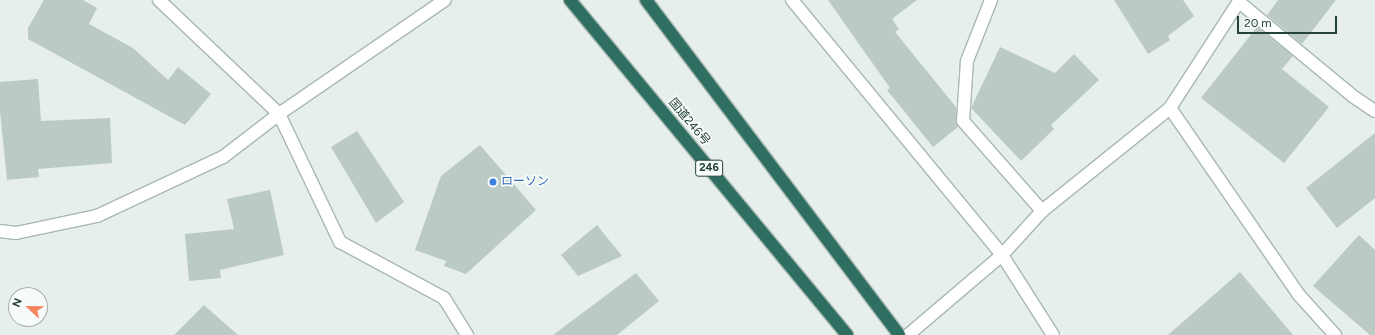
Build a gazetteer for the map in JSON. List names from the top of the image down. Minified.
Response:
{"streets":{"highway":["国道246号","246"]},"places":["ローソン"],"scale_bar":"20 m","north":"left"}
